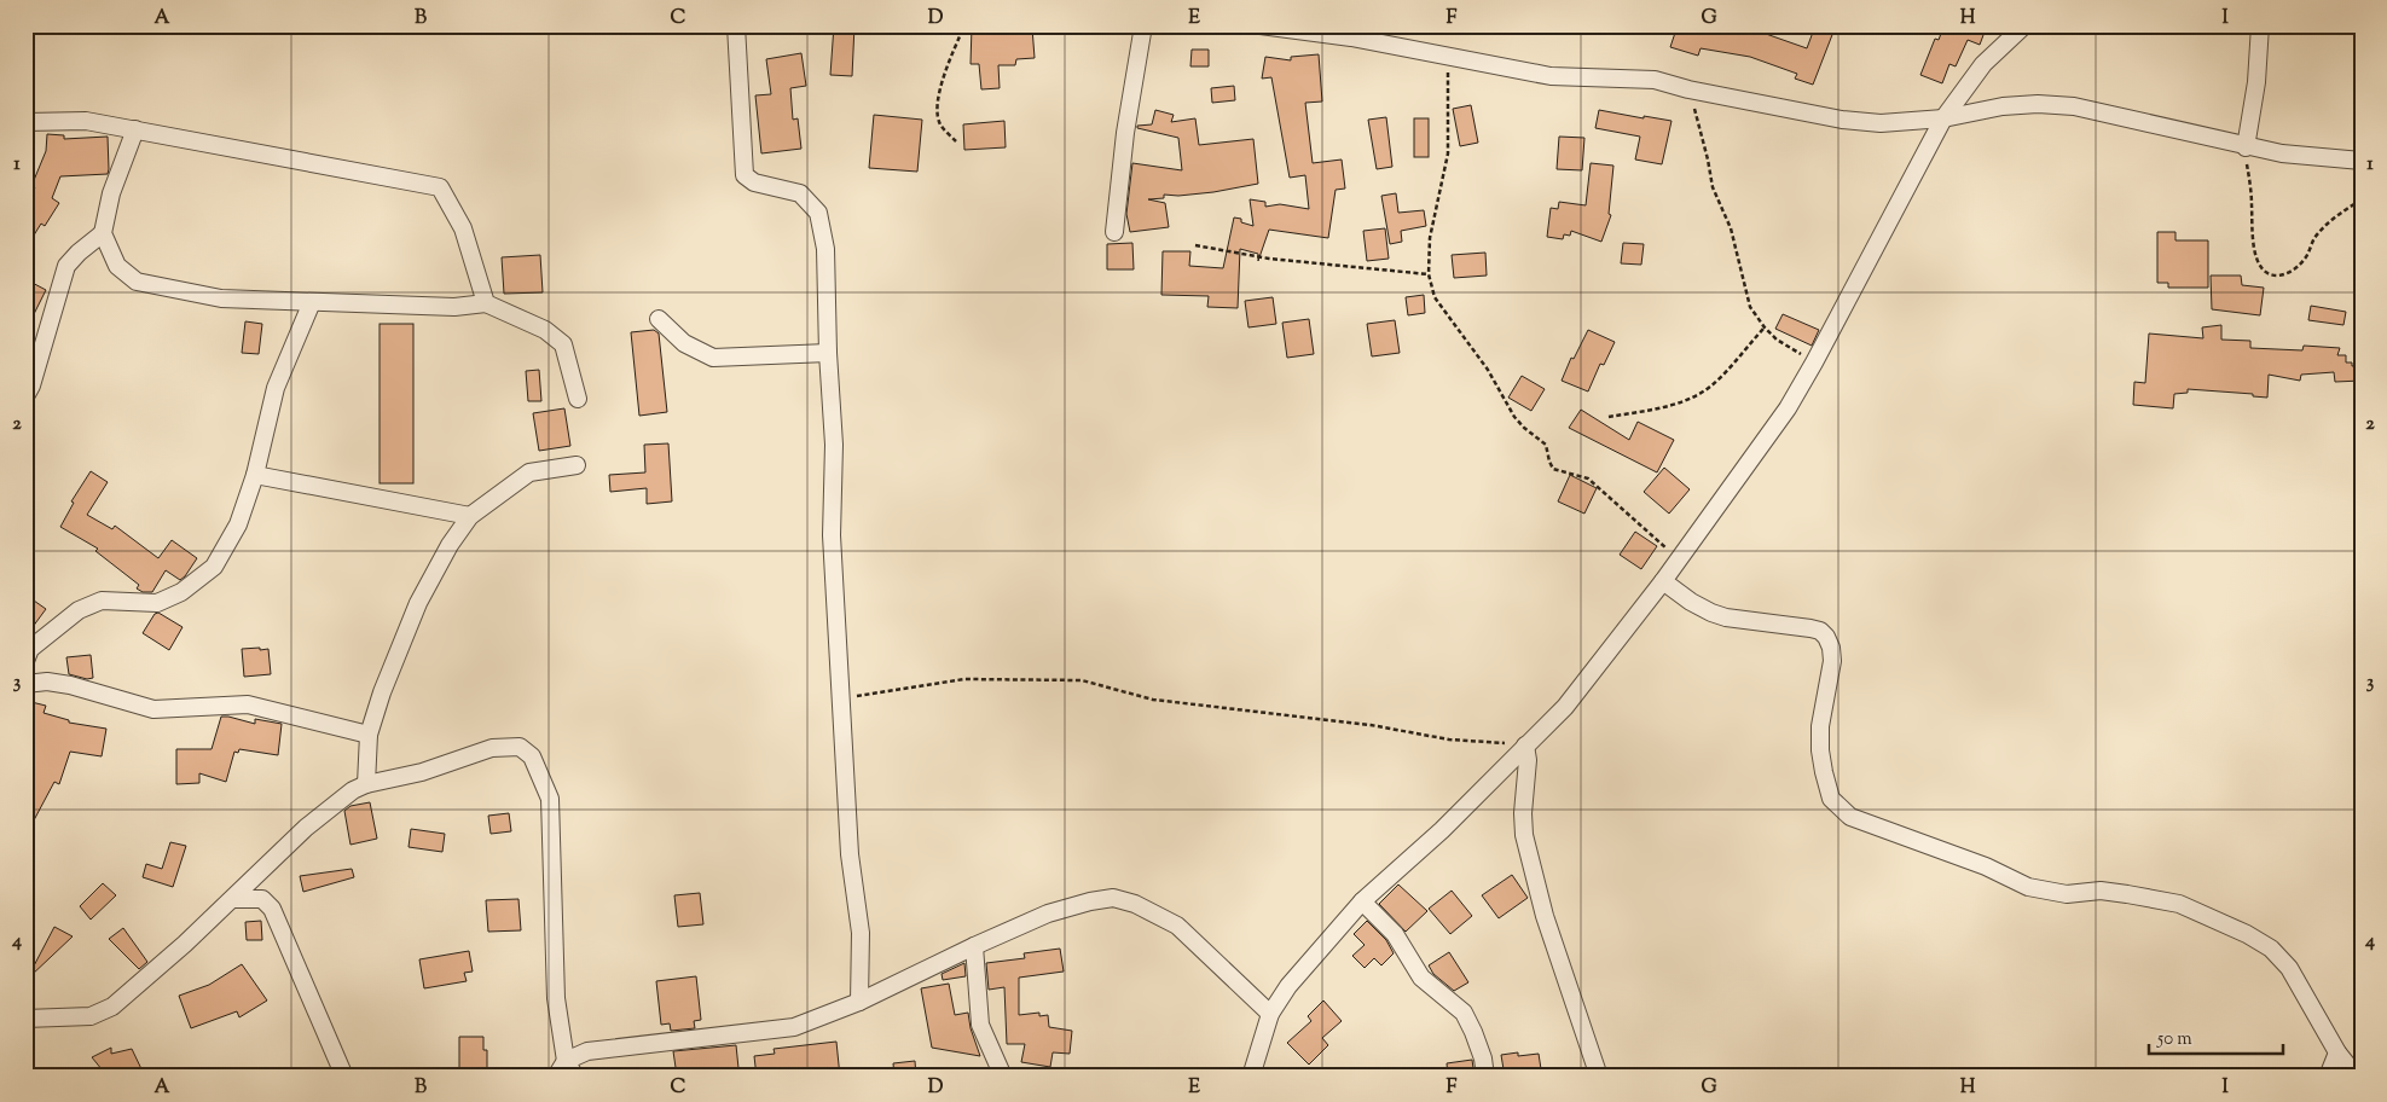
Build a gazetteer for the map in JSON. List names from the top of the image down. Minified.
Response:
{"scale_bar":"50 m","grid":{"columns":["A","B","C","D","E","F","G","H","I"],"rows":["1","2","3","4"]}}
